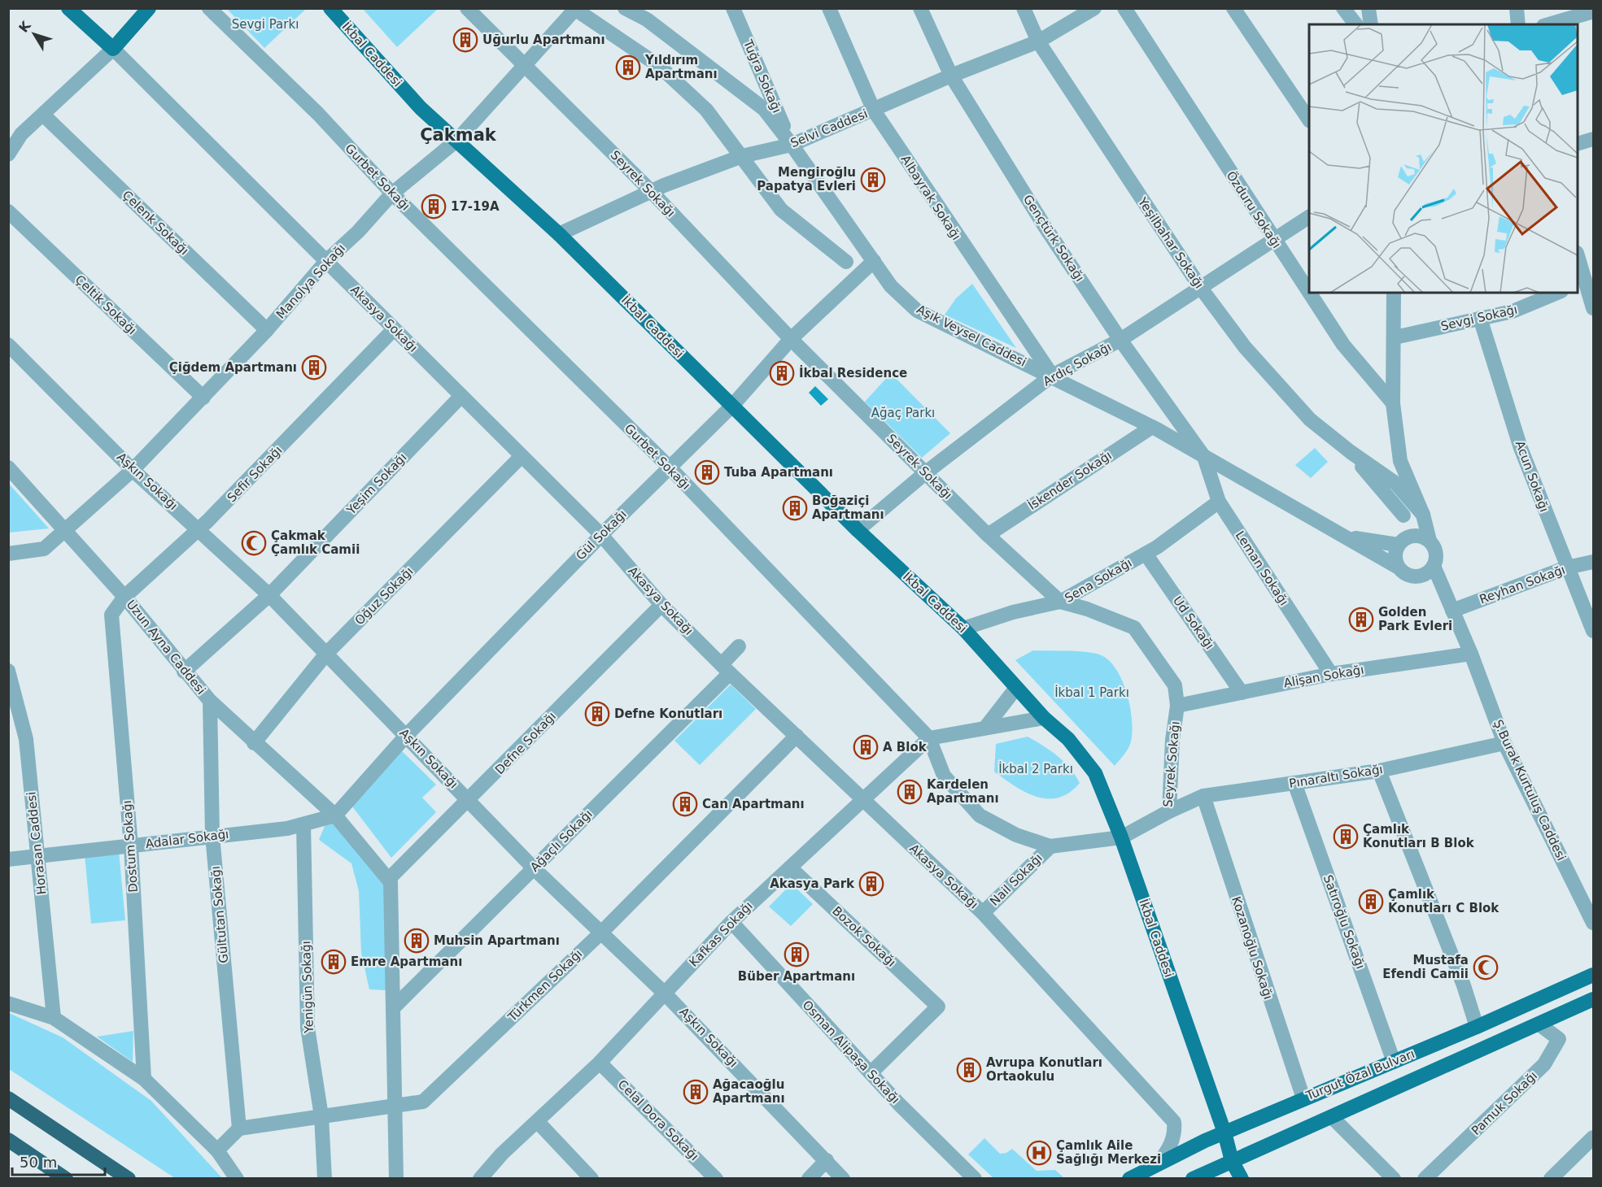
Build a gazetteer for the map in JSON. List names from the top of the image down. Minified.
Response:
{"streets":{"main road":["İkbal Caddesi","Turgut Özal Bulvarı"],"street":["Tuğra Sokağı","Selvi Caddesi","Gurbet Sokağı","Seyrek Sokağı","Albayrak Sokağı","Özduru Sokağı","Çelenk Sokağı","Gençtürk Sokağı","Yeşilbahar Sokağı","Manolya Sokağı","Çeltik Sokağı","Sevgi Sokağı","Akasya Sokağı","Aşık Veysel Caddesi","Ardıç Sokağı","Sefir Sokağı","Acun Sokağı","İskender Sokağı","Aşkın Sokağı","Yeşim Sokağı","Gül Sokağı","Leman Sokağı","Sena Sokağı","Reyhan Sokağı","Oğuz Sokağı","Ud Sokağı","Uzun Ayna Caddesi","Alişan Sokağı","Defne Sokağı","Pınaraltı Sokağı","Ş.Burak Kurtuluş Caddesi","Adalar Sokağı","Ağaçlı Sokağı","Horasan Caddesi","Dostum Sokağı","Nail Sokağı","Gültutan Sokağı","Satıroğlu Sokağı","Kafkas Sokağı","Bozok Sokağı","Kozanoğlu Sokağı","Türkmen Sokağı","Yenigün Sokağı","Osman Alipaşa Sokağı","Pamuk Sokağı","Celal Dora Sokağı"]},"crossings":[["İkbal Caddesi","Selvi Caddesi"],["İkbal Caddesi","Gurbet Sokağı"],["İkbal Caddesi","Seyrek Sokağı"],["İkbal Caddesi","Manolya Sokağı"],["İkbal Caddesi","Ardıç Sokağı"],["İkbal Caddesi","Gül Sokağı"],["İkbal Caddesi","Sena Sokağı"],["İkbal Caddesi","Turgut Özal Bulvarı"],["Tuğra Sokağı","Selvi Caddesi"],["Tuğra Sokağı","Aşık Veysel Caddesi"],["Selvi Caddesi","Seyrek Sokağı"],["Selvi Caddesi","Albayrak Sokağı"],["Selvi Caddesi","Gençtürk Sokağı"],["Selvi Caddesi","Yeşilbahar Sokağı"],["Selvi Caddesi","Aşık Veysel Caddesi"],["Gurbet Sokağı","Seyrek Sokağı"],["Gurbet Sokağı","Manolya Sokağı"],["Gurbet Sokağı","Gül Sokağı"],["Gurbet Sokağı","Nail Sokağı"],["Gurbet Sokağı","Kafkas Sokağı"],["Seyrek Sokağı","Manolya Sokağı"],["Seyrek Sokağı","Ardıç Sokağı"],["Seyrek Sokağı","İskender Sokağı"],["Seyrek Sokağı","Gül Sokağı"],["Seyrek Sokağı","Sena Sokağı"],["Seyrek Sokağı","Alişan Sokağı"],["Seyrek Sokağı","Pınaraltı Sokağı"],["Albayrak Sokağı","Aşık Veysel Caddesi"],["Albayrak Sokağı","Ardıç Sokağı"],["Özduru Sokağı","Ardıç Sokağı"],["Çelenk Sokağı","Manolya Sokağı"],["Gençtürk Sokağı","Aşık Veysel Caddesi"],["Gençtürk Sokağı","Ardıç Sokağı"],["Gençtürk Sokağı","Leman Sokağı"],["Yeşilbahar Sokağı","Ardıç Sokağı"],["Manolya Sokağı","Çeltik Sokağı"],["Manolya Sokağı","Akasya Sokağı"],["Manolya Sokağı","Aşkın Sokağı"],["Manolya Sokağı","Uzun Ayna Caddesi"],["Sevgi Sokağı","Acun Sokağı"],["Akasya Sokağı","Sefir Sokağı"],["Akasya Sokağı","Yeşim Sokağı"],["Akasya Sokağı","Gül Sokağı"],["Akasya Sokağı","Oğuz Sokağı"],["Akasya Sokağı","Defne Sokağı"],["Akasya Sokağı","Ağaçlı Sokağı"],["Akasya Sokağı","Nail Sokağı"],["Akasya Sokağı","Kafkas Sokağı"],["Akasya Sokağı","Türkmen Sokağı"],["Akasya Sokağı","Turgut Özal Bulvarı"],["Aşık Veysel Caddesi","Ardıç Sokağı"],["Aşık Veysel Caddesi","İskender Sokağı"],["Aşık Veysel Caddesi","Gül Sokağı"],["Aşık Veysel Caddesi","Leman Sokağı"],["Aşık Veysel Caddesi","Ş.Burak Kurtuluş Caddesi"],["Sefir Sokağı","Aşkın Sokağı"],["Sefir Sokağı","Uzun Ayna Caddesi"],["Sefir Sokağı","Dostum Sokağı"],["Acun Sokağı","Reyhan Sokağı"],["Aşkın Sokağı","Yeşim Sokağı"],["Aşkın Sokağı","Gül Sokağı"],["Aşkın Sokağı","Oğuz Sokağı"],["Aşkın Sokağı","Defne Sokağı"],["Aşkın Sokağı","Ağaçlı Sokağı"],["Aşkın Sokağı","Kafkas Sokağı"],["Aşkın Sokağı","Türkmen Sokağı"],["Yeşim Sokağı","Uzun Ayna Caddesi"],["Gül Sokağı","Uzun Ayna Caddesi"],["Gül Sokağı","Adalar Sokağı"],["Leman Sokağı","Sena Sokağı"],["Leman Sokağı","Alişan Sokağı"],["Sena Sokağı","Ud Sokağı"],["Reyhan Sokağı","Ş.Burak Kurtuluş Caddesi"],["Oğuz Sokağı","Uzun Ayna Caddesi"],["Ud Sokağı","Alişan Sokağı"],["Uzun Ayna Caddesi","Defne Sokağı"],["Uzun Ayna Caddesi","Adalar Sokağı"],["Uzun Ayna Caddesi","Gültutan Sokağı"],["Alişan Sokağı","Ş.Burak Kurtuluş Caddesi"],["Pınaraltı Sokağı","Ş.Burak Kurtuluş Caddesi"],["Pınaraltı Sokağı","Satıroğlu Sokağı"],["Pınaraltı Sokağı","Kozanoğlu Sokağı"],["Adalar Sokağı","Horasan Caddesi"],["Adalar Sokağı","Dostum Sokağı"],["Adalar Sokağı","Gültutan Sokağı"],["Adalar Sokağı","Yenigün Sokağı"],["Gültutan Sokağı","Türkmen Sokağı"],["Satıroğlu Sokağı","Turgut Özal Bulvarı"],["Kafkas Sokağı","Bozok Sokağı"],["Kafkas Sokağı","Osman Alipaşa Sokağı"],["Kafkas Sokağı","Celal Dora Sokağı"],["Bozok Sokağı","Osman Alipaşa Sokağı"],["Kozanoğlu Sokağı","Turgut Özal Bulvarı"],["Türkmen Sokağı","Yenigün Sokağı"],["Turgut Özal Bulvarı","Pamuk Sokağı"]],"districts":["Çakmak"],"parks":["Sevgi Parkı","Ağaç Parkı","İkbal 1 Parkı","İkbal 2 Parkı"],"places":{"building":["Uğurlu Apartmanı","Yıldırım Apartmanı","Mengiroğlu Papatya Evleri","17-19A","Çiğdem Apartmanı","İkbal Residence","Tuba Apartmanı","Boğaziçi Apartmanı","Golden Park Evleri","Defne Konutları","A Blok","Kardelen Apartmanı","Can Apartmanı","Çamlık Konutları B Blok","Akasya Park","Çamlık Konutları C Blok","Muhsin Apartmanı","Büber Apartmanı","Emre Apartmanı","Avrupa Konutları Ortaokulu","Ağacaoğlu Apartmanı"],"mosque":["Çakmak Çamlık Camii","Mustafa Efendi Camii"],"hospital":["Çamlık Aile Sağlığı Merkezi"]},"scale_bar":"50 m","north":"top left"}
